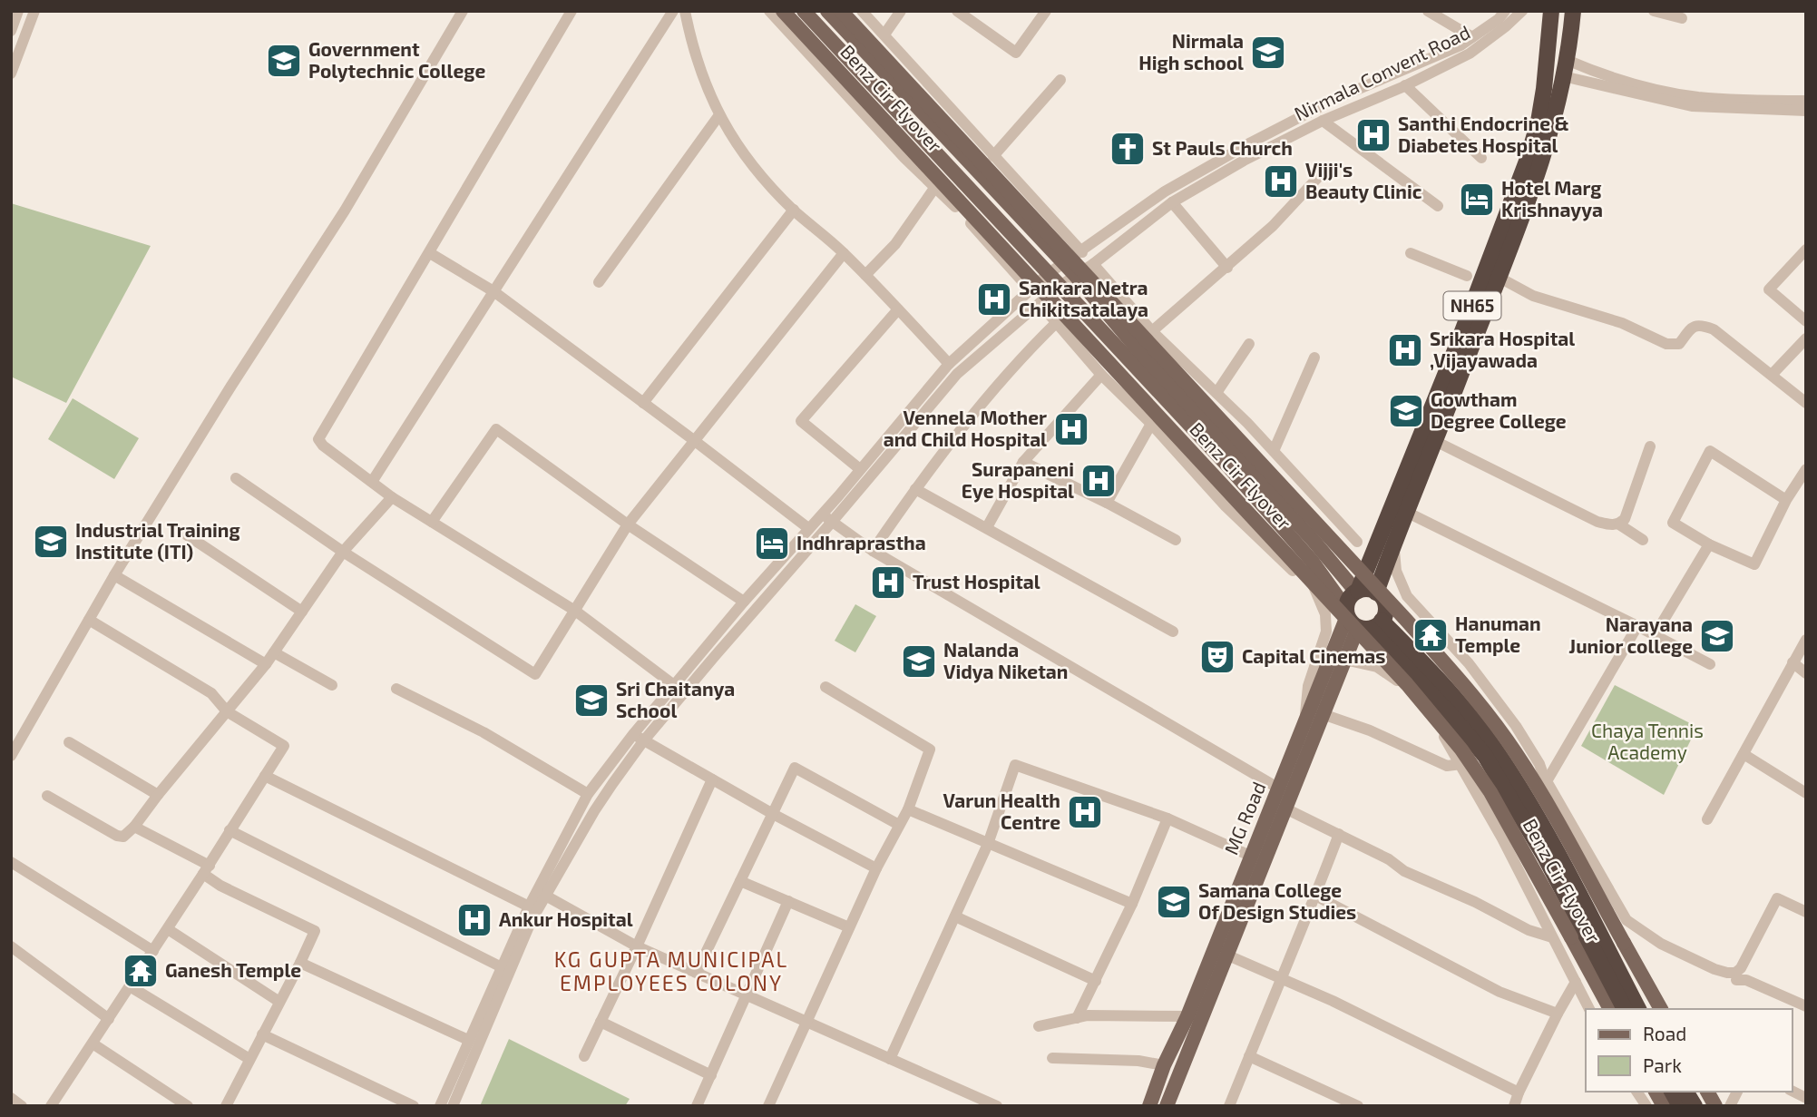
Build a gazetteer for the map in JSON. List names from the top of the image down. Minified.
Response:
{"streets":{"highway":["NH65"],"main road":["Benz Cir Flyover","MG Road"],"street":["Nirmala Convent Road"]},"crossings":[["NH65","MG Road"]],"districts":["KG GUPTA MUNICIPAL EMPLOYEES COLONY"],"parks":["Chaya Tennis Academy"],"places":{"school or university":["Nirmala High school","Government Polytechnic College","Gowtham Degree College","Industrial Training Institute (ITI)","Narayana Junior college","Nalanda Vidya Niketan","Sri Chaitanya School","Samana College Of Design Studies"],"hospital":["Santhi Endocrine & Diabetes Hospital","Vijji's Beauty Clinic","Sankara Netra Chikitsatalaya","Srikara Hospital ,Vijayawada","Vennela Mother and Child Hospital","Surapaneni Eye Hospital","Trust Hospital","Varun Health Centre","Ankur Hospital"],"church":["St Pauls Church"],"hotel":["Hotel Marg Krishnayya","Indhraprastha"],"temple":["Hanuman Temple","Ganesh Temple"],"theatre":["Capital Cinemas"]},"legend":["Road","Park"]}
